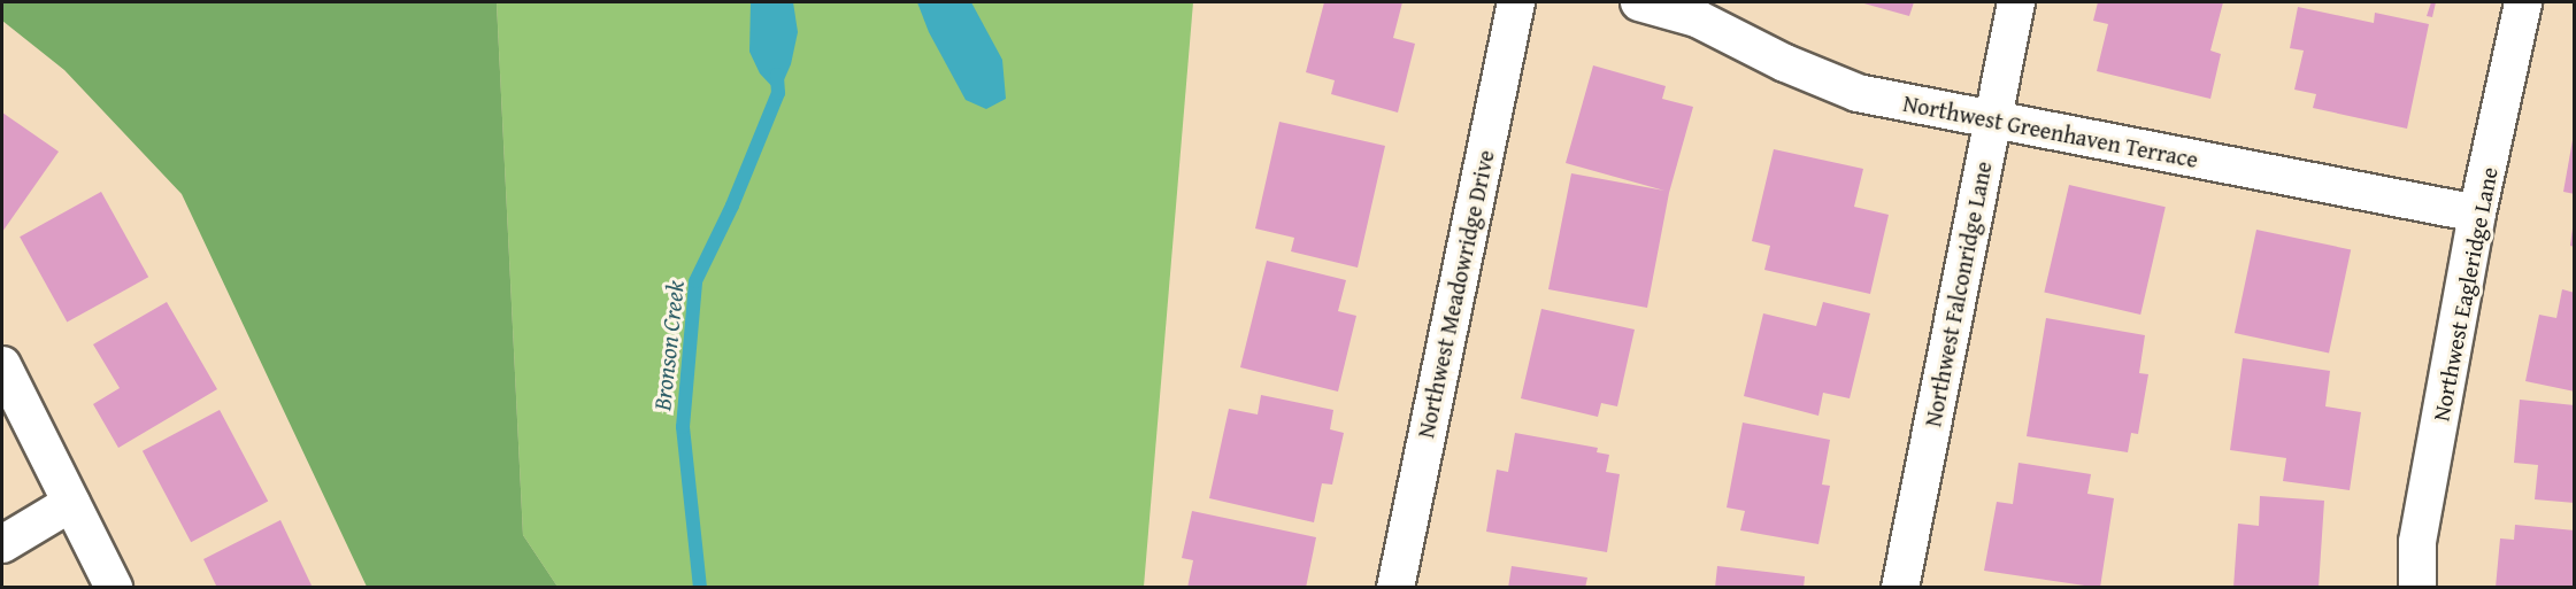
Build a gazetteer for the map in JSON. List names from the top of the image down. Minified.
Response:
{"streets":{"street":["Northwest Greenhaven Terrace","Northwest Meadowridge Drive","Northwest Falconridge Lane","Northwest Eagleridge Lane"]},"crossings":[["Northwest Greenhaven Terrace","Northwest Falconridge Lane"],["Northwest Greenhaven Terrace","Northwest Eagleridge Lane"]],"water":["Bronson Creek"]}
